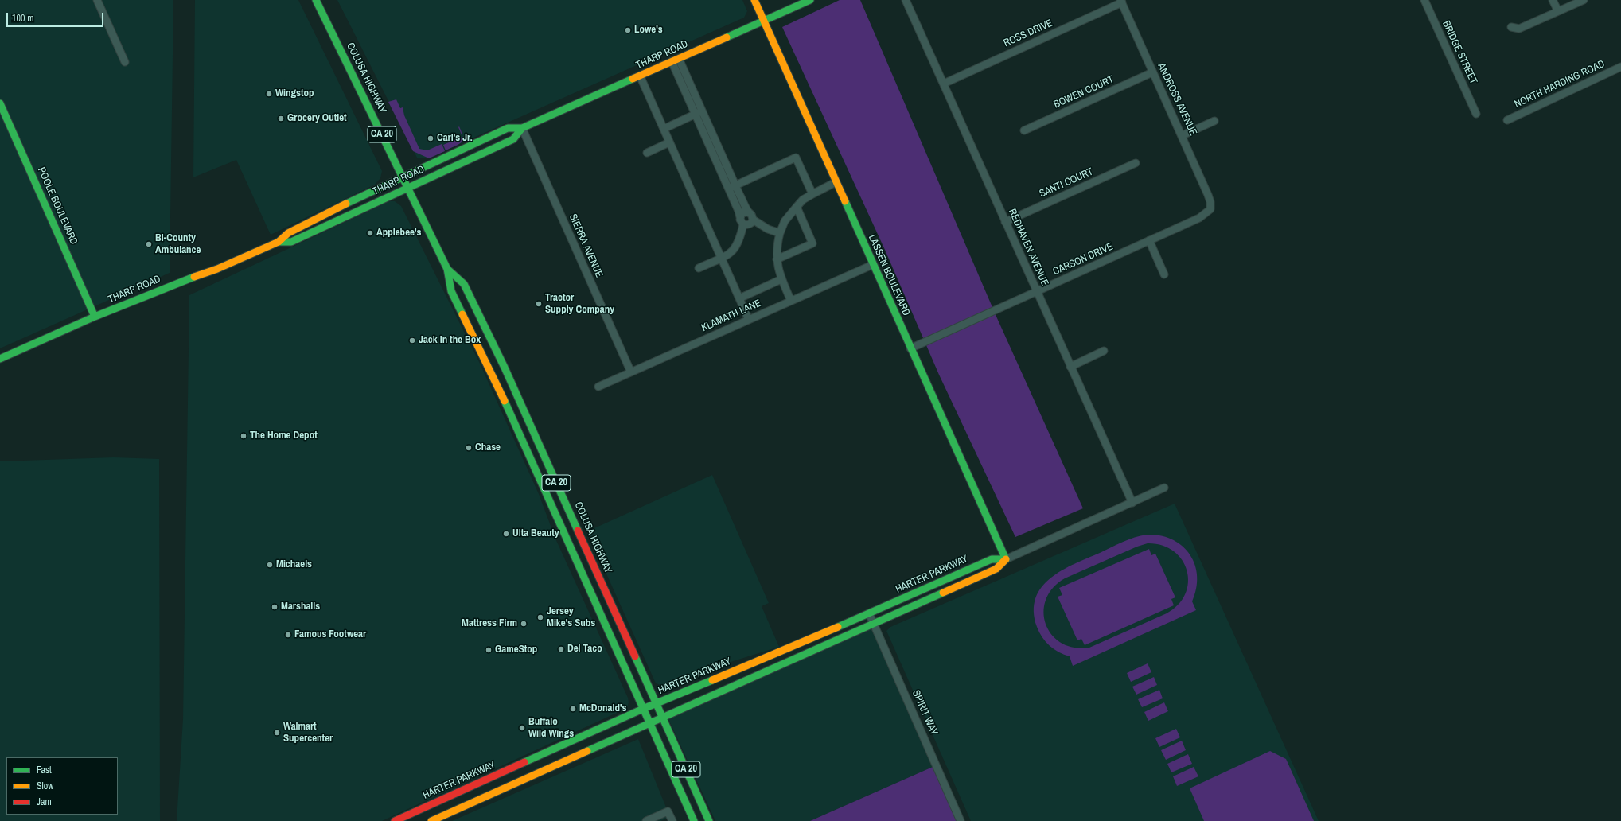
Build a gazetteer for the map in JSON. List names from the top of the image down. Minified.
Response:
{"streets":{"main road":["THARP ROAD","COLUSA HIGHWAY","CA 20","POOLE BOULEVARD","LASSEN BOULEVARD","HARTER PARKWAY"],"street":["ROSS DRIVE","BRIDGE STREET","NORTH HARDING ROAD","BOWEN COURT","ANDROSS AVENUE","SANTI COURT","SIERRA AVENUE","REDHAVEN AVENUE","CARSON DRIVE","KLAMATH LANE","SPIRIT WAY"]},"crossings":[["ROSS DRIVE","ANDROSS AVENUE"],["ROSS DRIVE","REDHAVEN AVENUE"],["THARP ROAD","COLUSA HIGHWAY"],["THARP ROAD","POOLE BOULEVARD"],["THARP ROAD","SIERRA AVENUE"],["THARP ROAD","LASSEN BOULEVARD"],["COLUSA HIGHWAY","CA 20"],["COLUSA HIGHWAY","HARTER PARKWAY"],["BOWEN COURT","ANDROSS AVENUE"],["ANDROSS AVENUE","CARSON DRIVE"],["CA 20","HARTER PARKWAY"],["SANTI COURT","REDHAVEN AVENUE"],["SIERRA AVENUE","KLAMATH LANE"],["REDHAVEN AVENUE","CARSON DRIVE"],["REDHAVEN AVENUE","HARTER PARKWAY"],["CARSON DRIVE","LASSEN BOULEVARD"],["LASSEN BOULEVARD","KLAMATH LANE"],["LASSEN BOULEVARD","HARTER PARKWAY"],["HARTER PARKWAY","SPIRIT WAY"]],"places":["Lowe's","Wingstop","Grocery Outlet","Carl's Jr.","Applebee's","Bi-County Ambulance","Tractor Supply Company","Jack in the Box","The Home Depot","Chase","Ulta Beauty","Michaels","Marshalls","Jersey Mike's Subs","Mattress Firm","Famous Footwear","Del Taco","GameStop","McDonald's","Buffalo Wild Wings","Walmart Supercenter"],"legend":["Fast","Slow","Jam"],"scale_bar":"100 m"}
